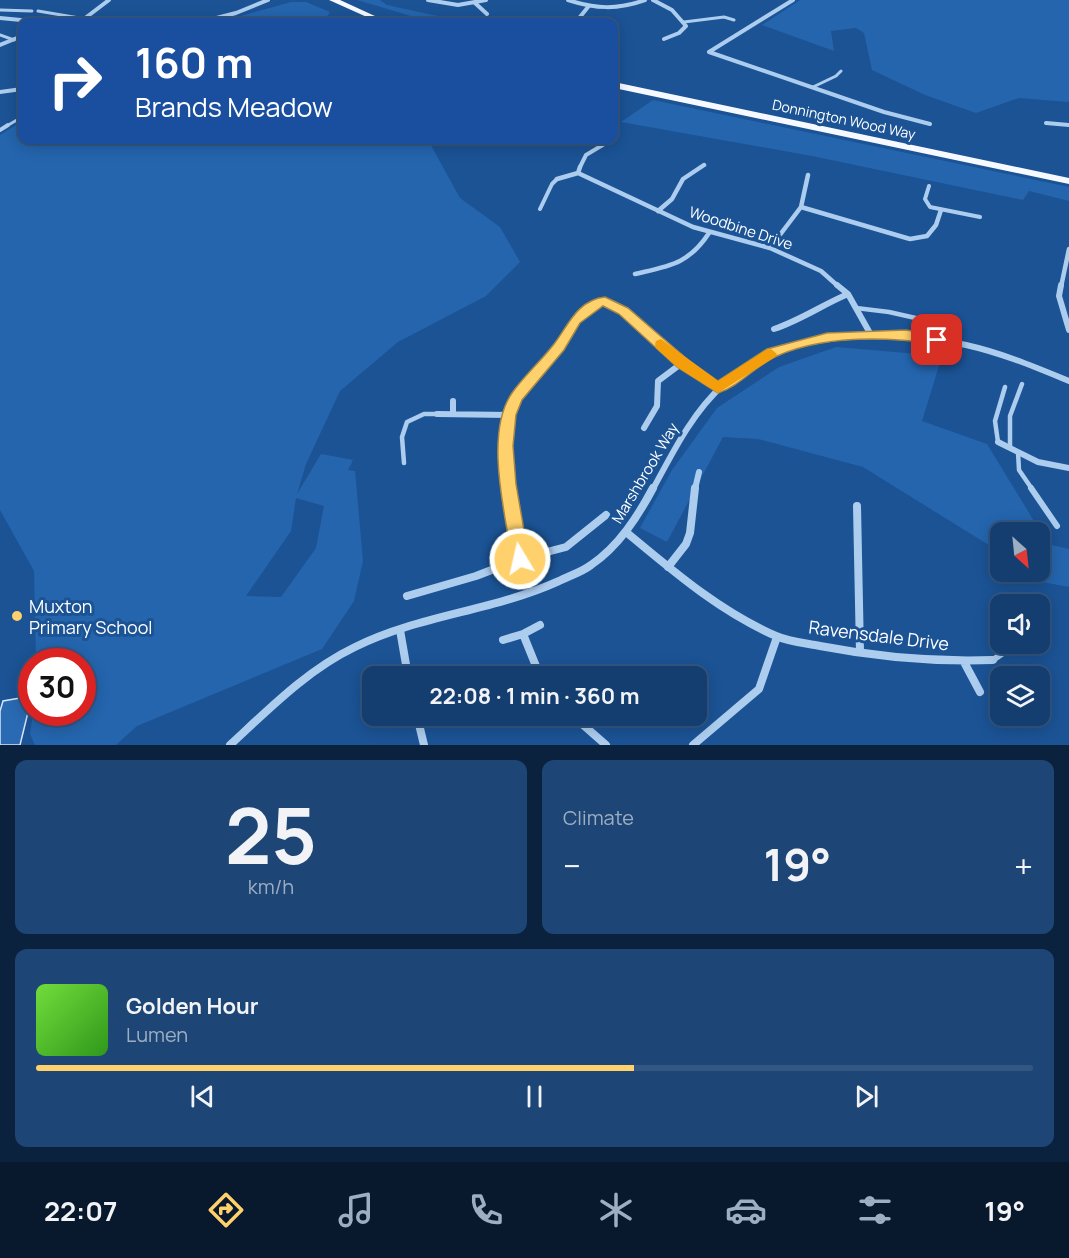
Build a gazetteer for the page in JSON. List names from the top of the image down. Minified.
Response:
{"streets":{"main road":["Donnington Wood Way"],"street":["Woodbine Drive","Marshbrook Way","Ravensdale Drive"]},"crossings":[["Woodbine Drive","Marshbrook Way"],["Marshbrook Way","Ravensdale Drive"]],"places":["Muxton Primary School"],"north":"bottom right","page":{"turn":["160 m","Brands Meadow"],"limit":"30","trip":"22:08 · 1 min · 360 m","tile":[["25","km/h"],"Climate"],"heat":["−","19°","+"],"song":["Golden Hour","Lumen"],"tabs":["22:07","19°"]}}
